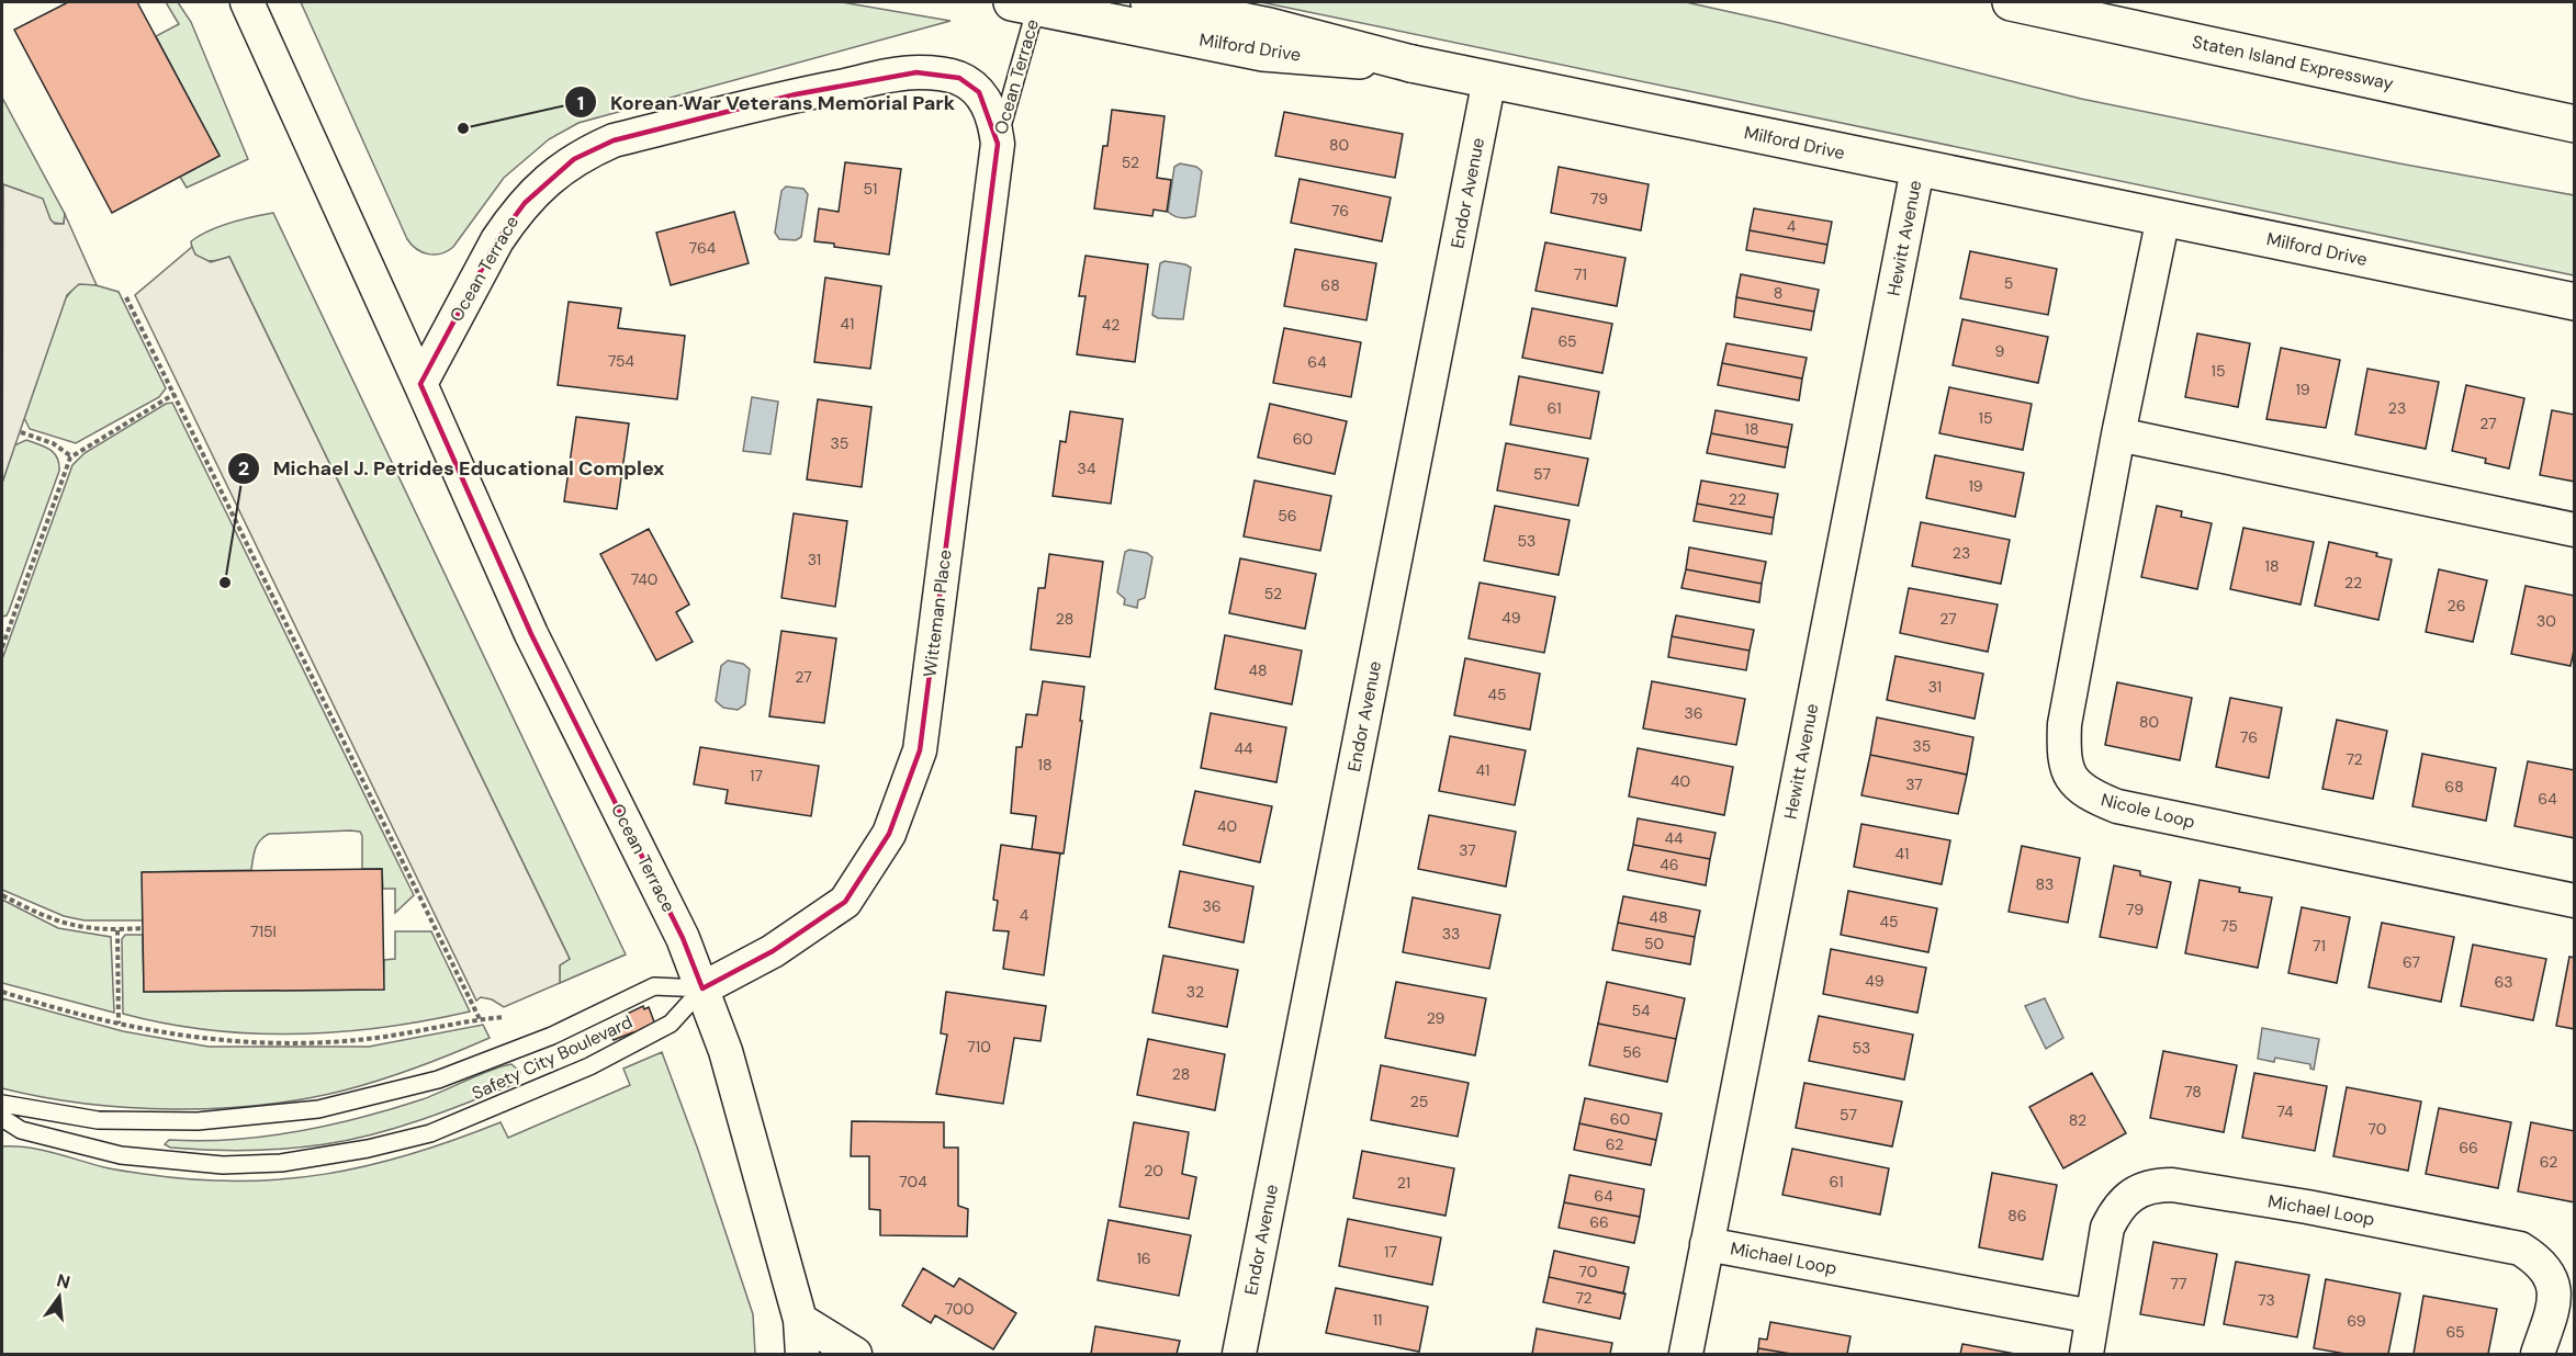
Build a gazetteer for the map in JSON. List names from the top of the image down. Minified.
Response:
{"streets":{"main road":["Milford Drive","Staten Island Expressway"],"street":["Ocean Terrace","Endor Avenue","Hewitt Avenue","Witteman Place","Nicole Loop","Michael Loop"],"lane":["Safety City Boulevard"]},"crossings":[["Milford Drive","Ocean Terrace"],["Milford Drive","Endor Avenue"],["Milford Drive","Hewitt Avenue"],["Milford Drive","Nicole Loop"],["Ocean Terrace","Witteman Place"],["Ocean Terrace","Safety City Boulevard"],["Hewitt Avenue","Michael Loop"],["Witteman Place","Safety City Boulevard"]],"places":["Korean War Veterans Memorial Park","Michael J. Petrides Educational Complex"],"house_numbers":["80","52","51","79","76","4","764","71","5","68","8","41","42","65","9","754","64","15","19","61","23","15","27","18","60","35","34","57","19","22","56","53","23","31","18","740","22","52","26","49","28","27","30","48","27","31","45","36","80","76","35","44","72","18","41","17","40","37","68","64","40","44","37","41","46","83","36","79","4","48","45","75","715I","33","50","71","67","49","63","32","54","29","710","53","56","28","78","25","74","57","60","82","70","62","66","62","20","704","61","21","64","86","66","17","16","70","77","72","73","700","11","69","65"],"north":"top"}
